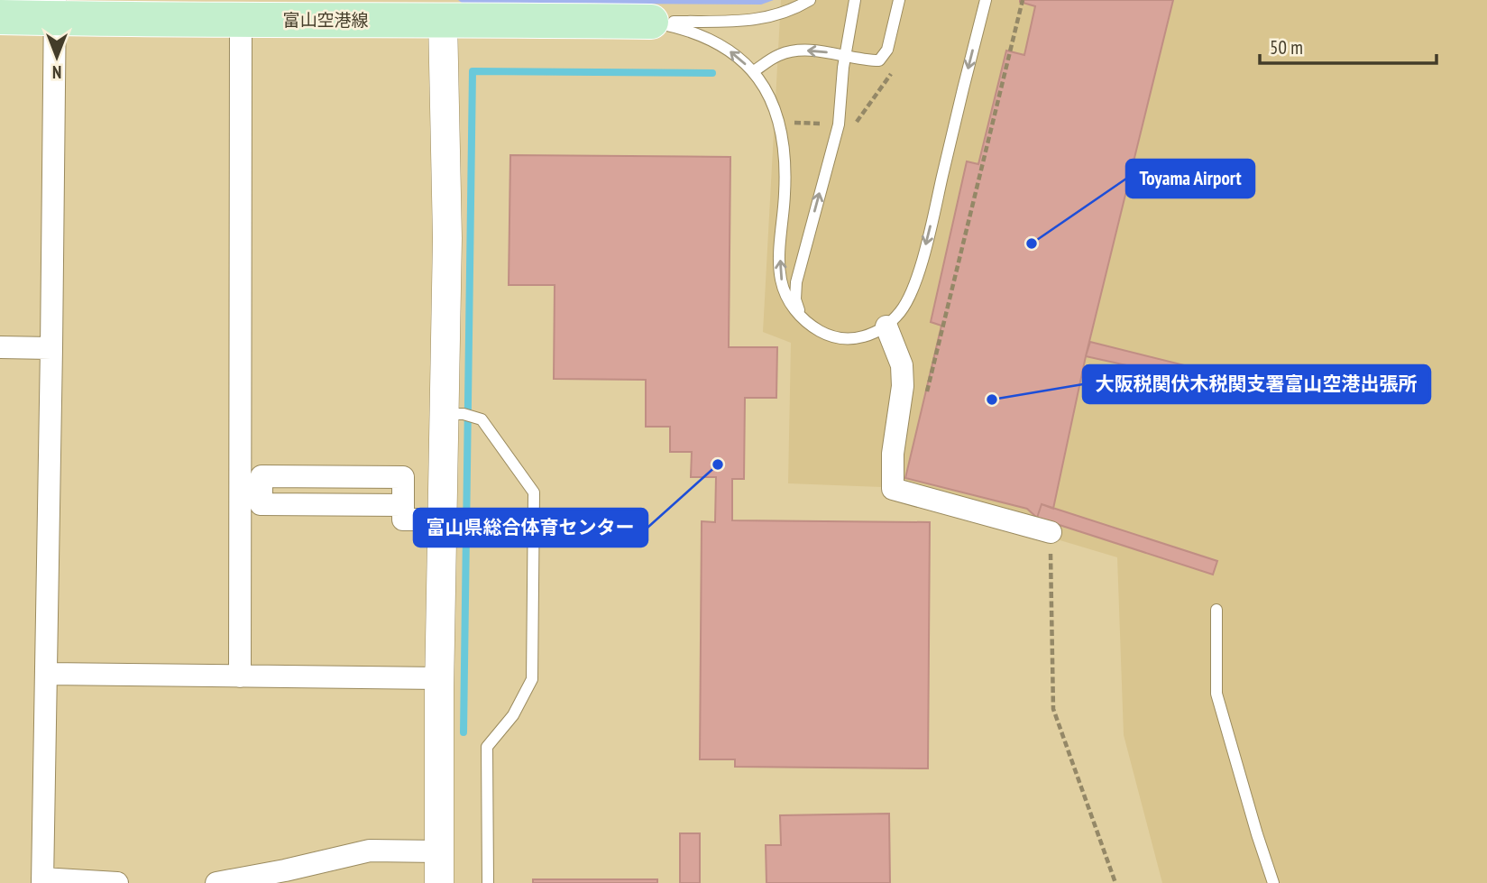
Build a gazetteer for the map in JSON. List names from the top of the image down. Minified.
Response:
{"streets":{"main road":["富山空港線"]},"places":["Toyama Airport","大阪税関伏木税関支署富山空港出張所","富山県総合体育センター"],"scale_bar":"50 m","north":"bottom"}
